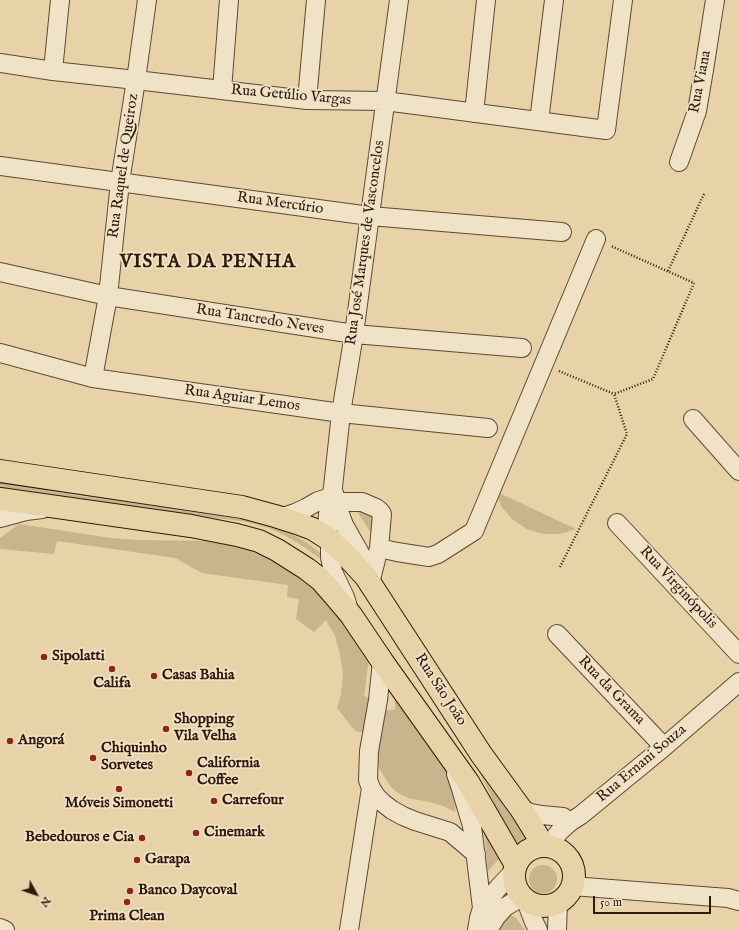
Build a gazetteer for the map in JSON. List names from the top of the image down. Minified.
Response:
{"streets":{"main road":["Rua São João"],"street":["Rua Viana","Rua Getúlio Vargas","Rua Raquel de Queiroz","Rua Mercúrio","Rua José Marques de Vasconcelos","Rua Tancredo Neves","Rua Aguiar Lemos","Rua Virginópolis","Rua da Grama","Rua Ernani Souza"]},"crossings":[["Rua Getúlio Vargas","Rua Raquel de Queiroz"],["Rua Getúlio Vargas","Rua José Marques de Vasconcelos"],["Rua Raquel de Queiroz","Rua Mercúrio"],["Rua Raquel de Queiroz","Rua Tancredo Neves"],["Rua Raquel de Queiroz","Rua Aguiar Lemos"],["Rua Mercúrio","Rua José Marques de Vasconcelos"],["Rua José Marques de Vasconcelos","Rua Tancredo Neves"],["Rua José Marques de Vasconcelos","Rua Aguiar Lemos"],["Rua José Marques de Vasconcelos","Rua São João"],["Rua São João","Rua Ernani Souza"],["Rua da Grama","Rua Ernani Souza"]],"districts":["VISTA DA PENHA"],"places":["Sipolatti","Califa","Casas Bahia","Shopping Vila Velha","Angorá","Chiquinho Sorvetes","California Coffee","Móveis Simonetti","Carrefour","Cinemark","Bebedouros e Cia","Garapa","Banco Daycoval","Prima Clean"],"scale_bar":"50 m","north":"bottom right"}
